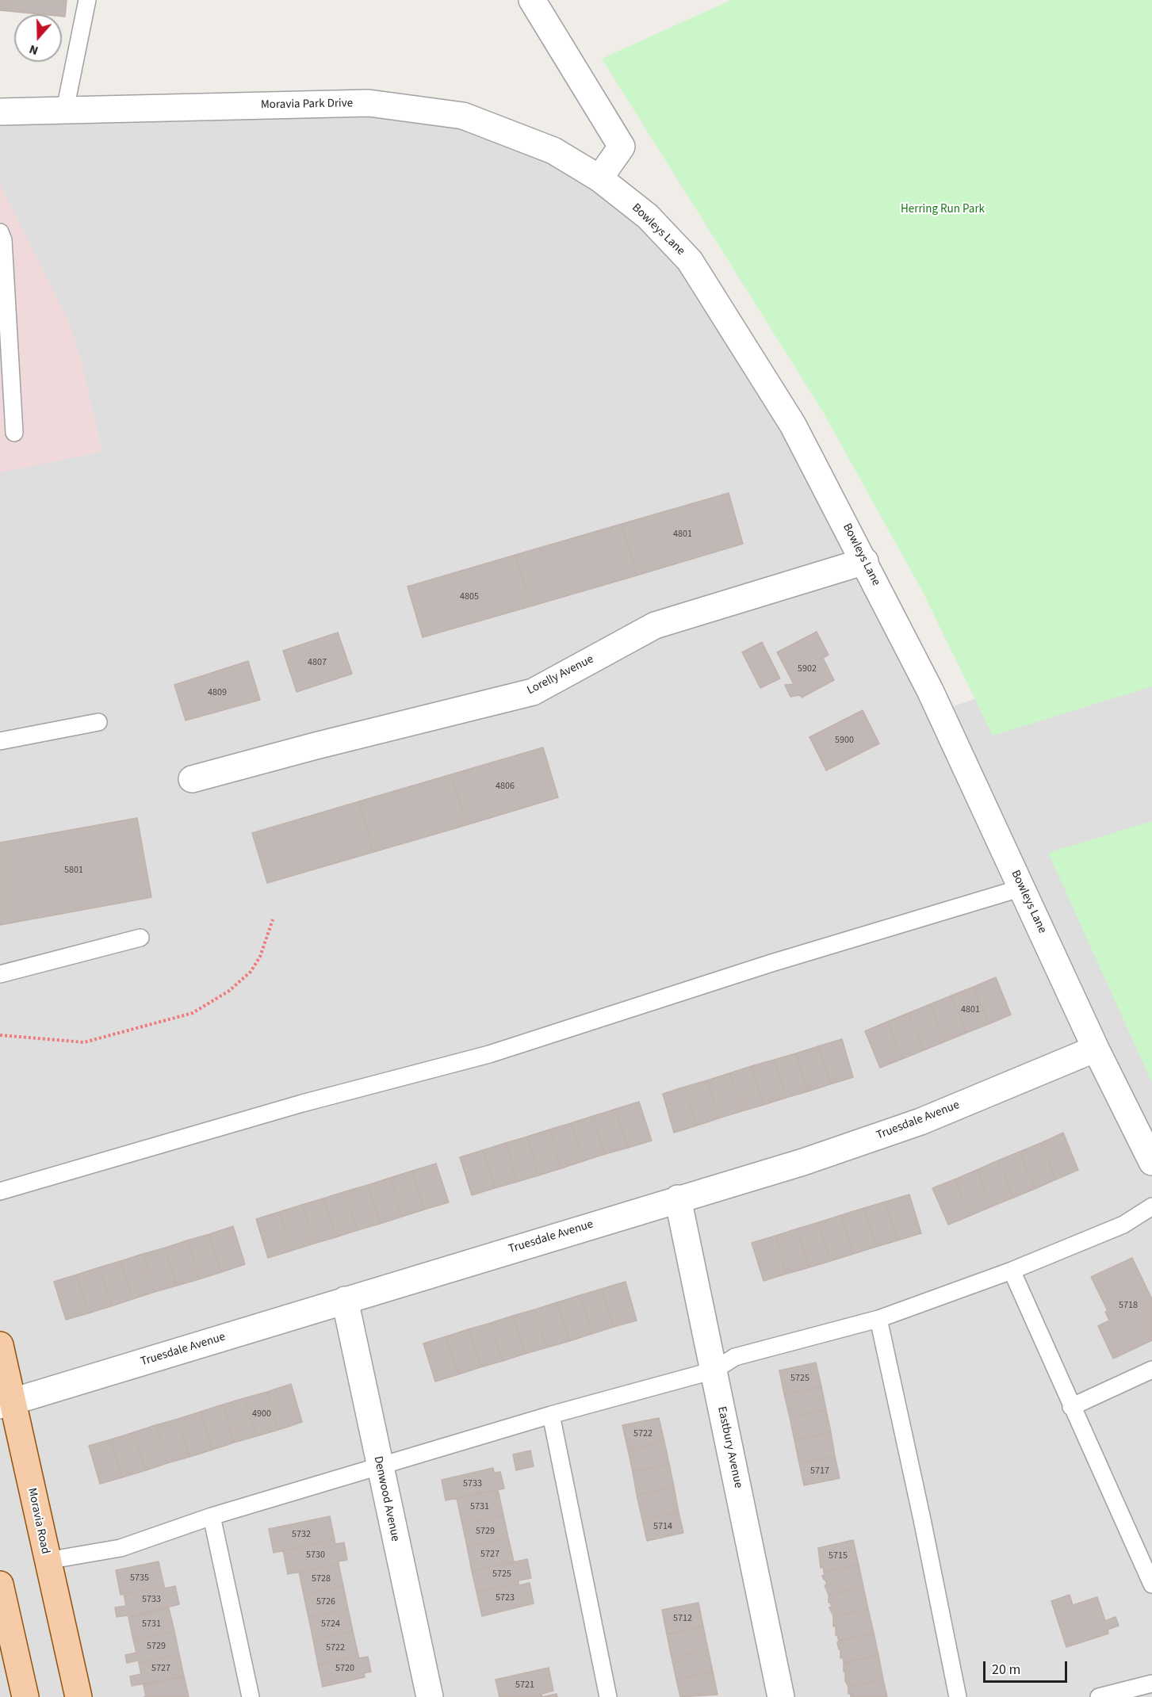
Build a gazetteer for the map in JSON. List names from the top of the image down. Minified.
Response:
{"streets":{"main road":["Moravia Road"],"street":["Moravia Park Drive","Bowleys Lane","Lorelly Avenue","Truesdale Avenue","Eastbury Avenue","Denwood Avenue"]},"crossings":[["Moravia Park Drive","Bowleys Lane"],["Bowleys Lane","Lorelly Avenue"],["Bowleys Lane","Truesdale Avenue"],["Truesdale Avenue","Eastbury Avenue"],["Truesdale Avenue","Denwood Avenue"],["Truesdale Avenue","Moravia Road"]],"parks":["Herring Run Park"],"house_numbers":["4801","4805","4807","5902","4809","5900","4806","5801","4801","5718","5725","4900","5722","5717","5733","5731","5714","5729","5732","5727","5730","5715","5725","5735","5728","5723","5733","5726","5712","5731","5724","5729","5722","5727","5720","5721"],"scale_bar":"20 m","north":"bottom"}
